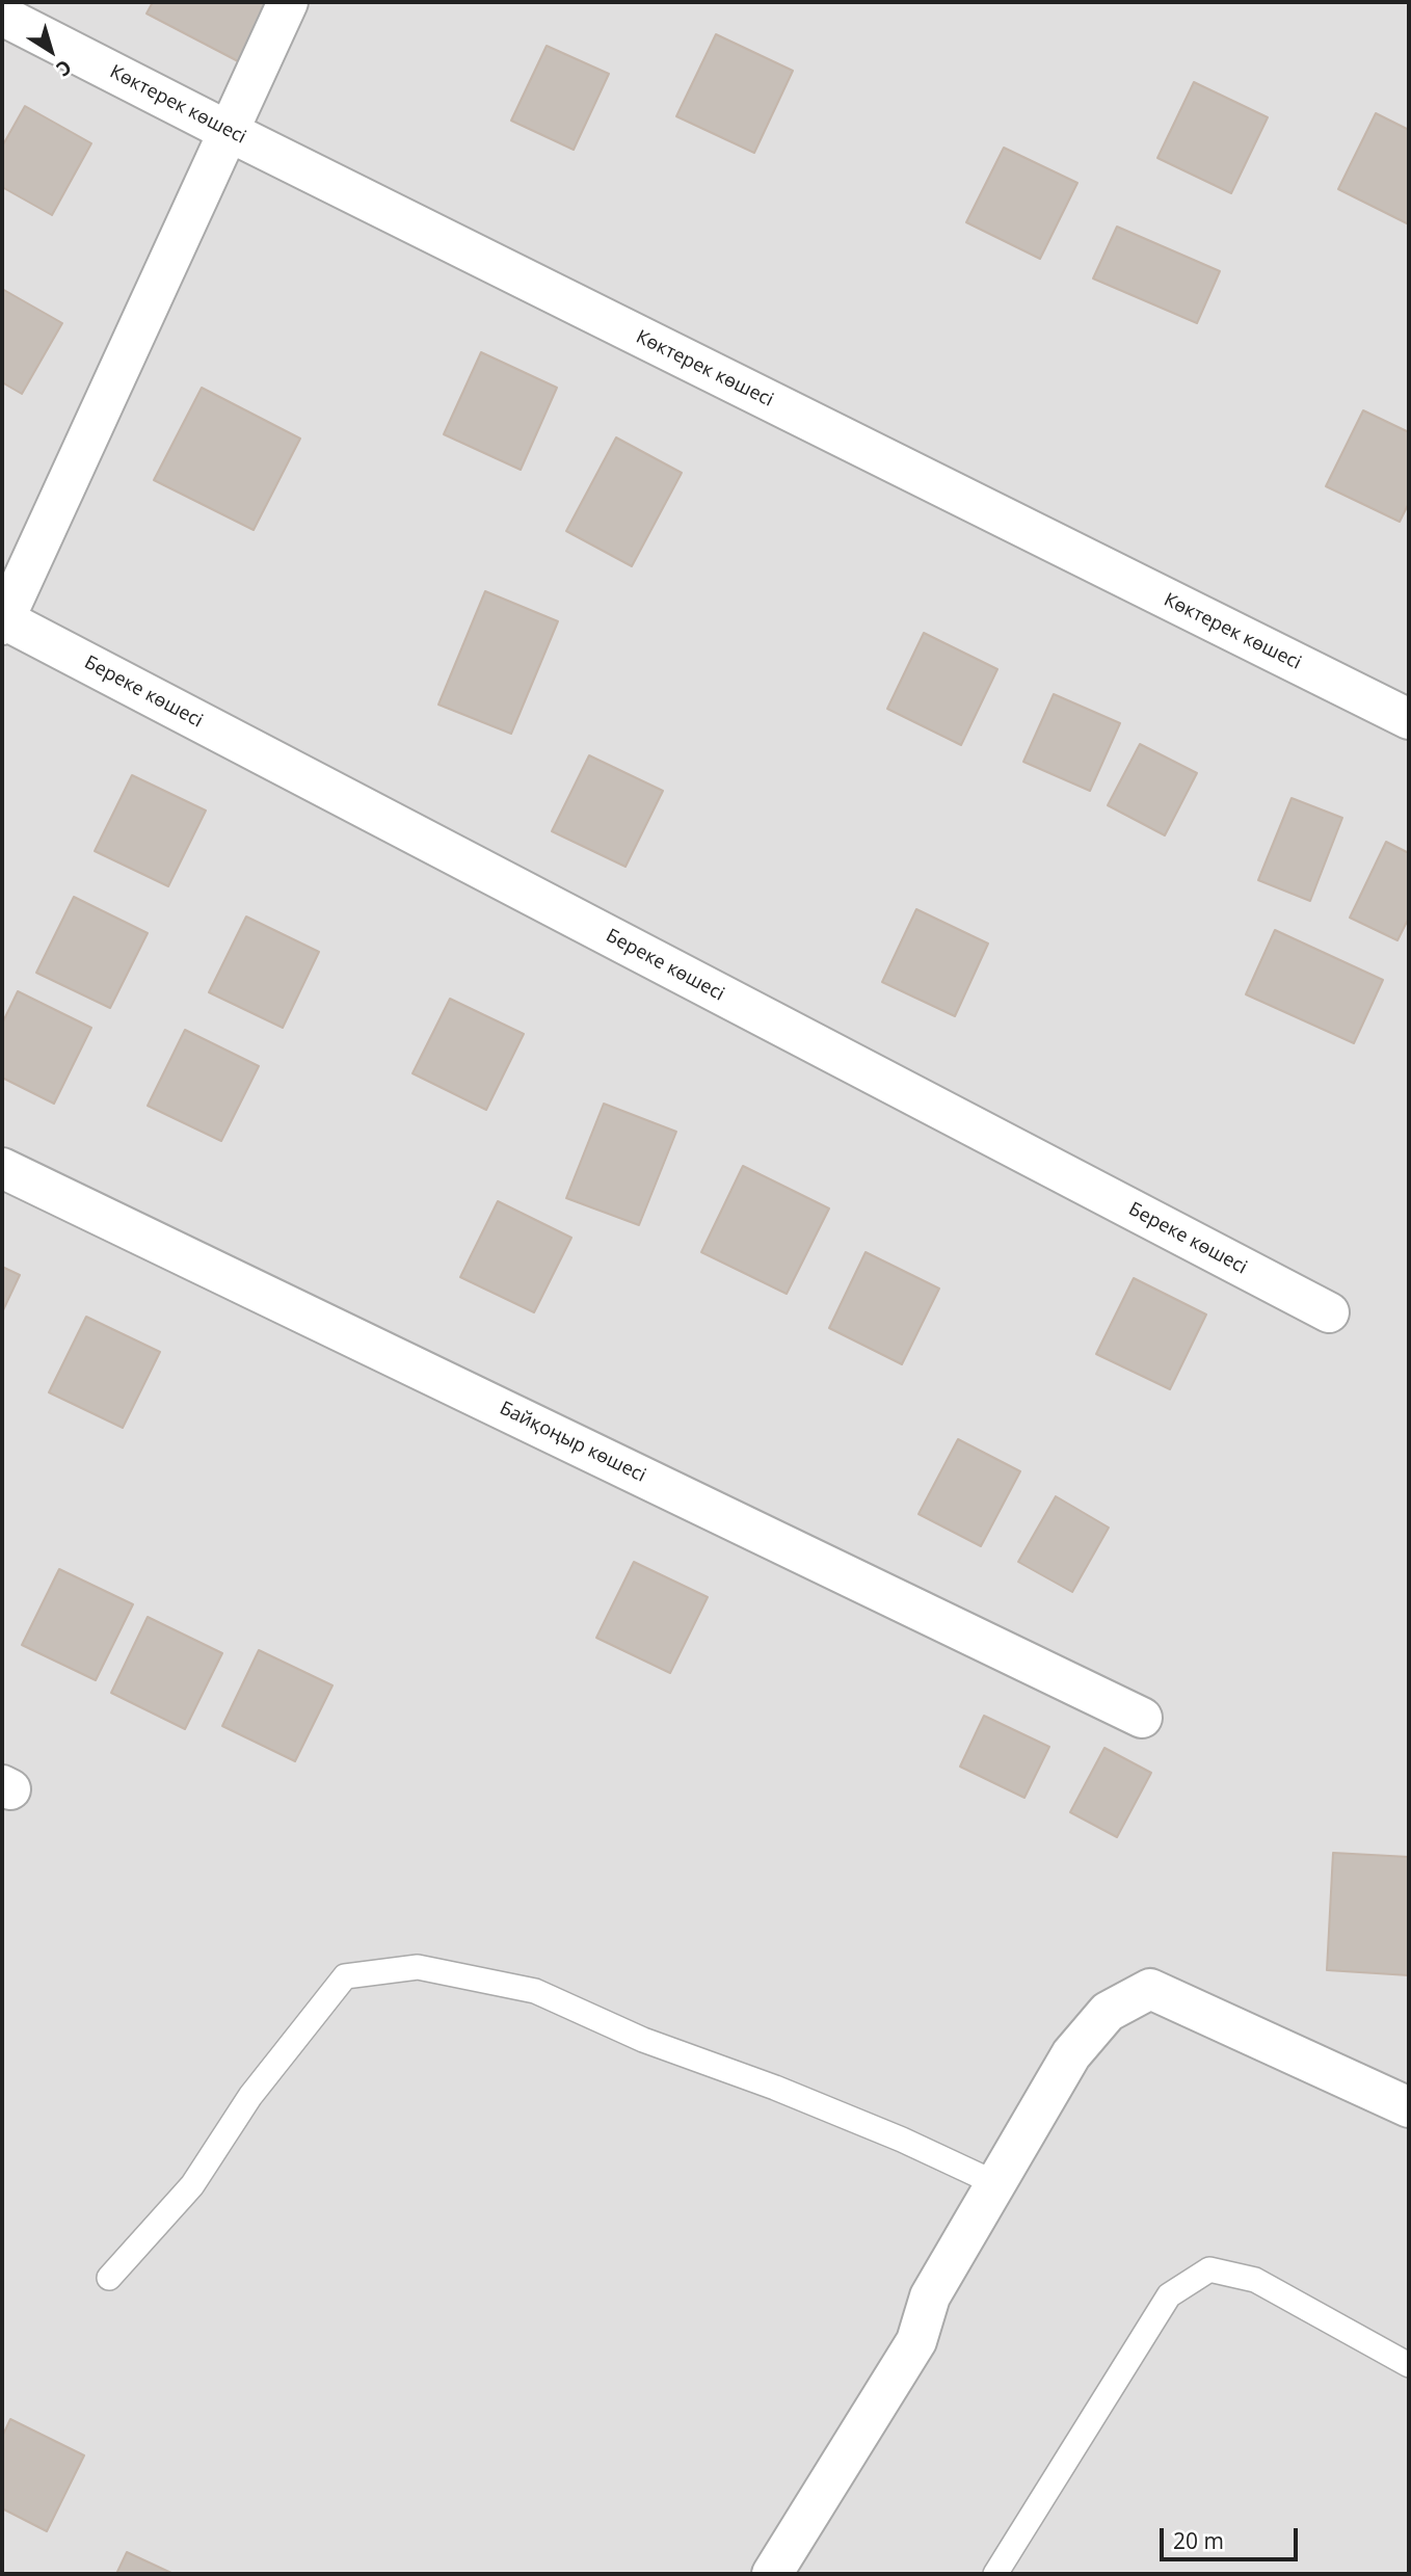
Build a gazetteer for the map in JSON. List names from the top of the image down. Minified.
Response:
{"streets":{"street":["Көктерек көшесі","Береке көшесі","Байқоңыр көшесі"]},"scale_bar":"20 m","north":"bottom right"}
